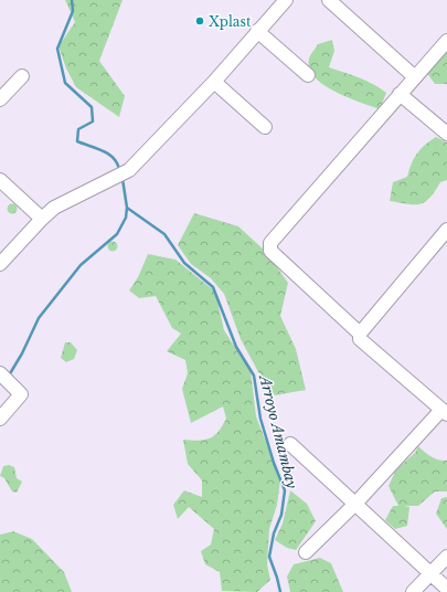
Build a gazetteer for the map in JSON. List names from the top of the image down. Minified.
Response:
{"water":["Arroyo Amambay"],"places":["Xplast"]}
